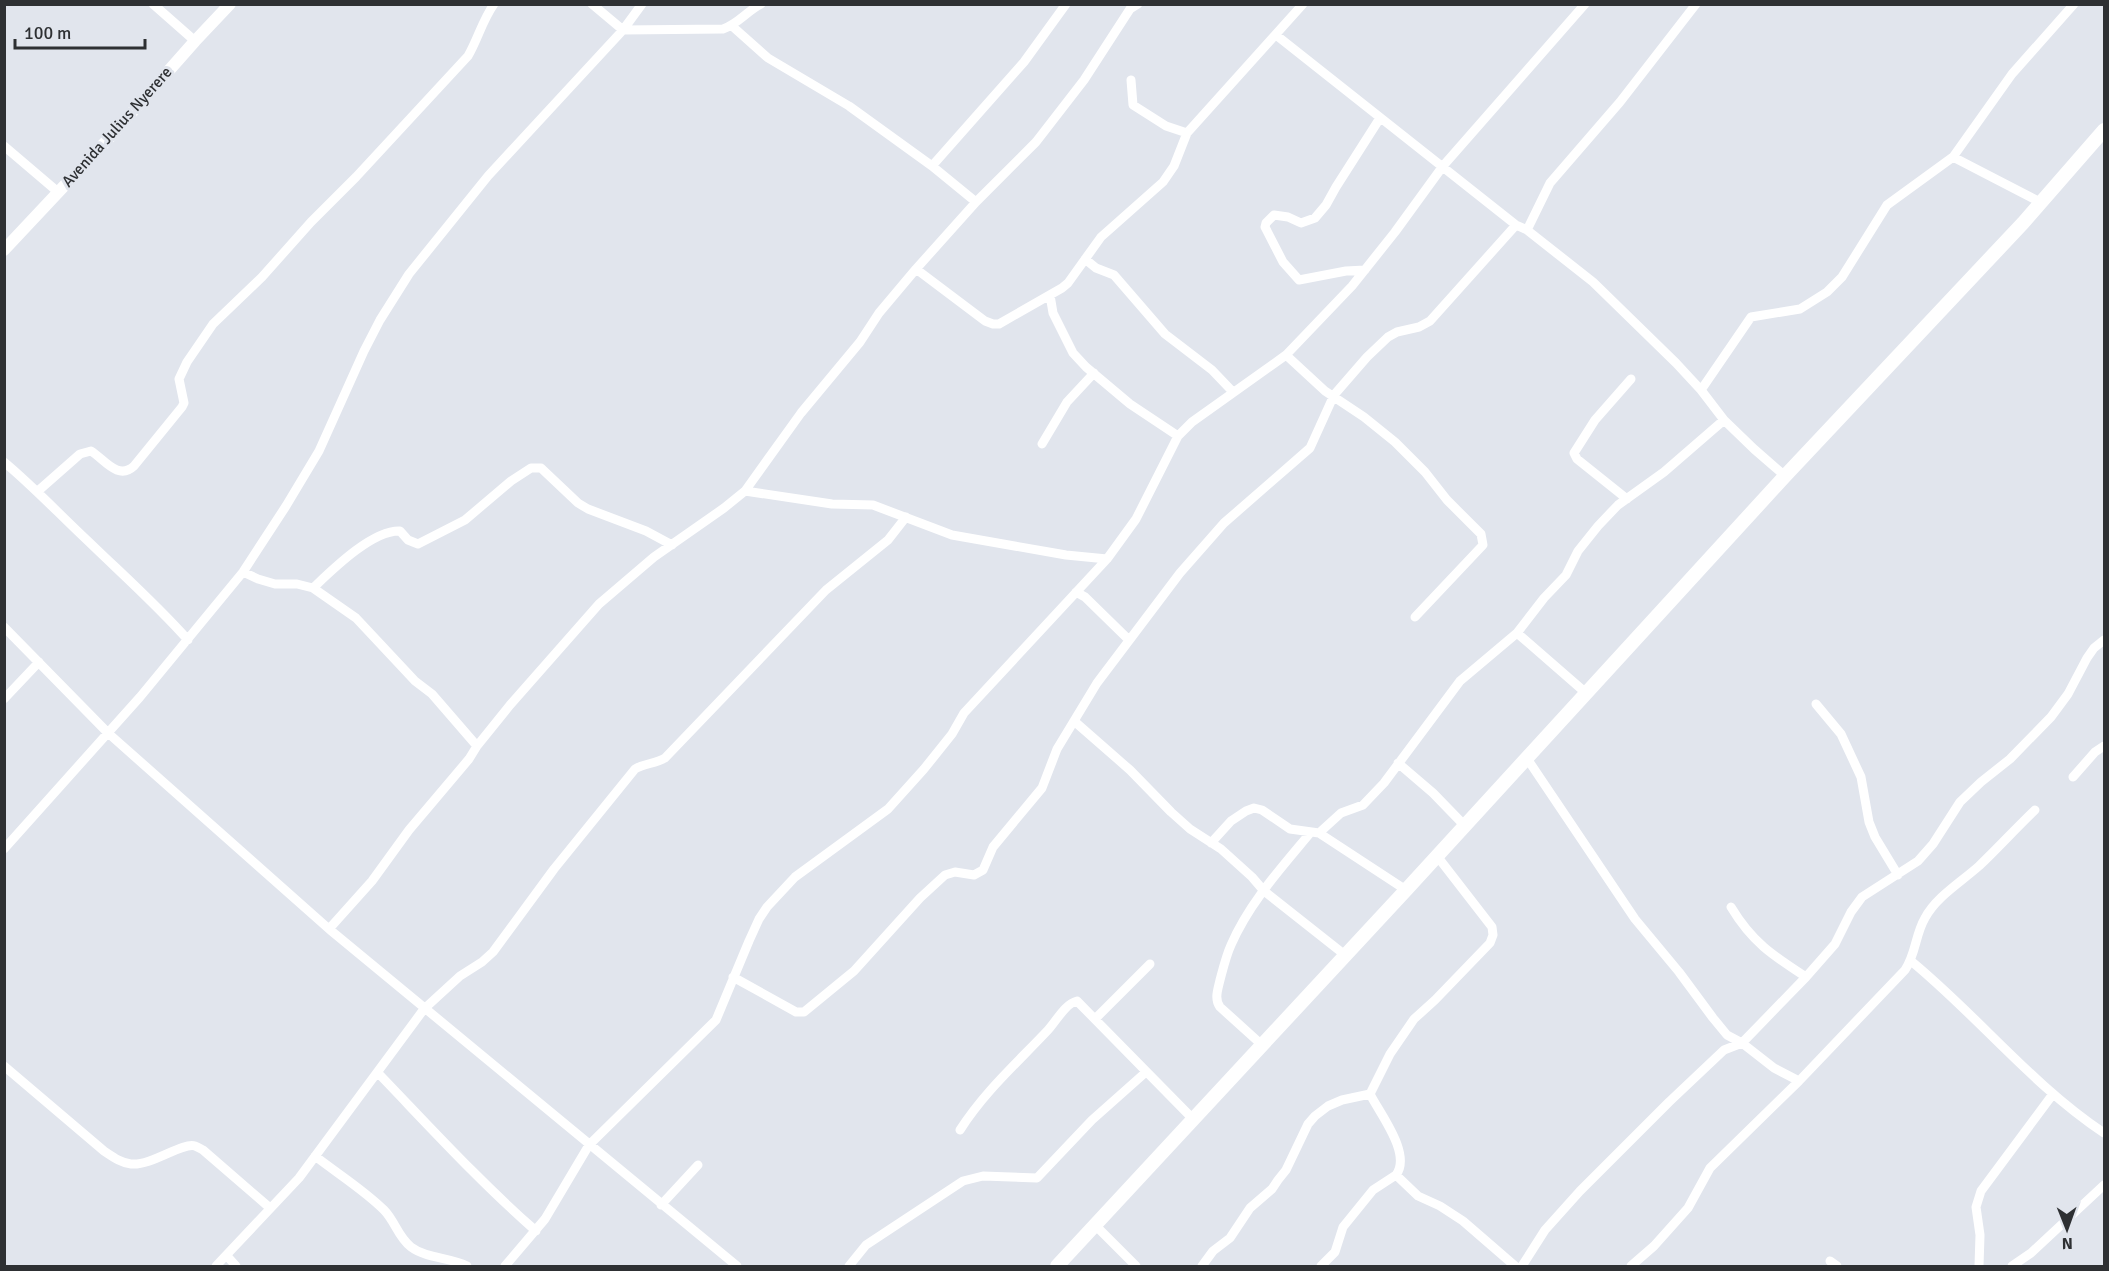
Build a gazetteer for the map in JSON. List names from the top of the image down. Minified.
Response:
{"streets":{"street":["Avenida Julius Nyerere"]},"scale_bar":"100 m","north":"bottom"}
